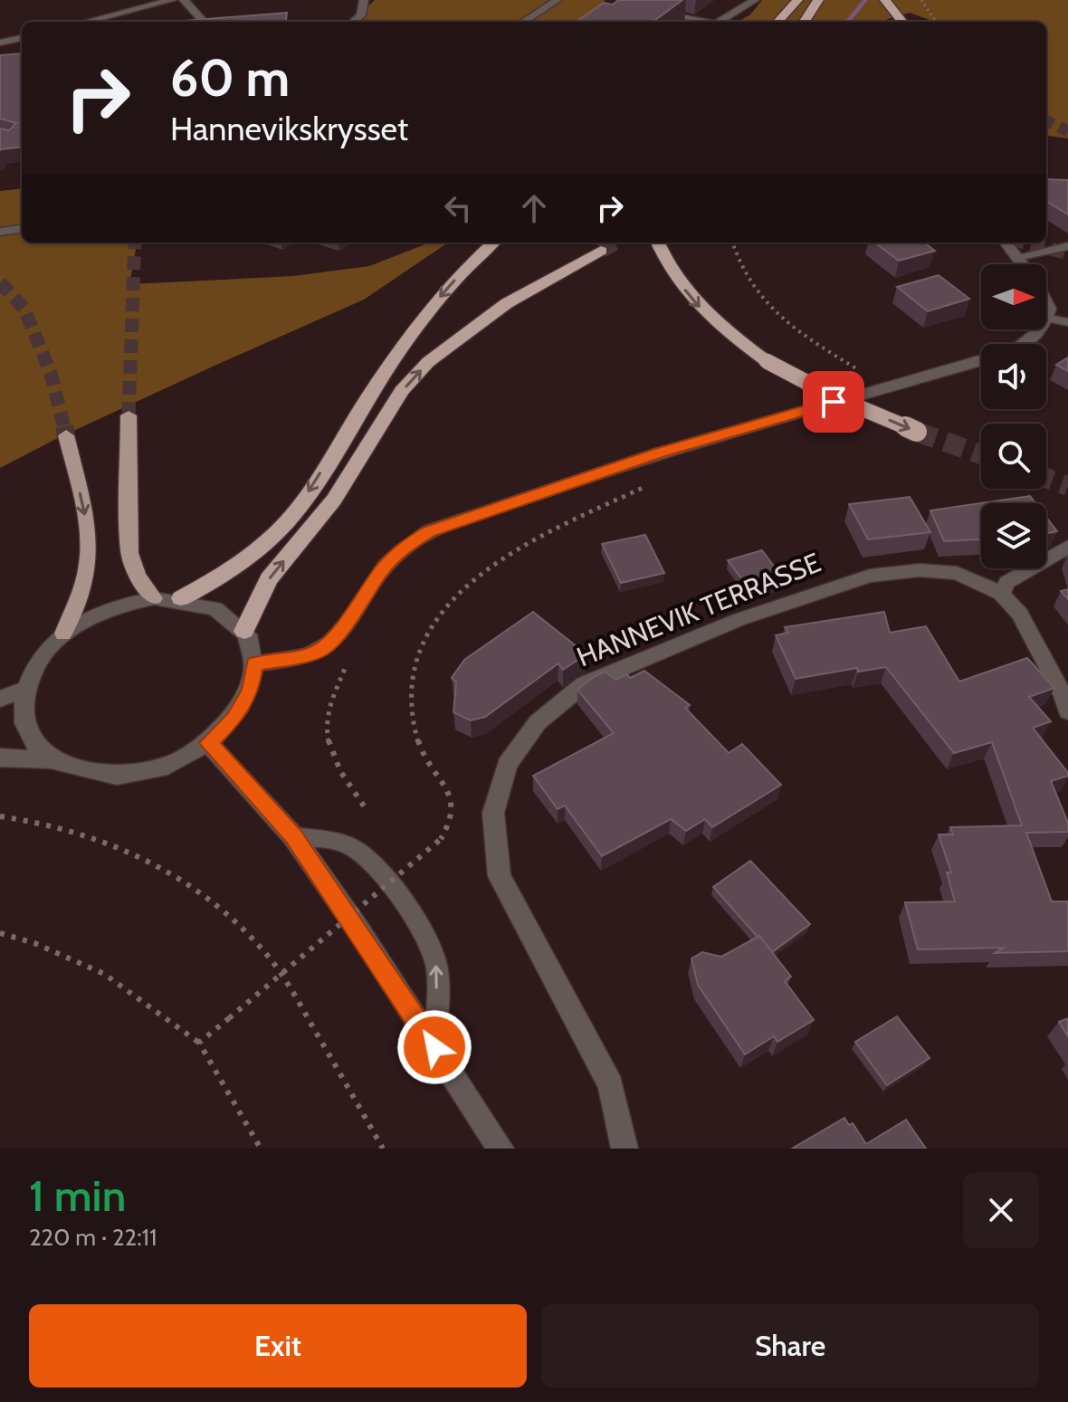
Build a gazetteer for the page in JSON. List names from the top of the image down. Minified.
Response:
{"streets":{"street":["HANNEVIK TERRASSE"]},"north":"right","page":{"turn":["60 m","Hannevikskrysset"],"heading":["1 min","220 m · 22:11"],"buttons":["Exit","Share"]}}
